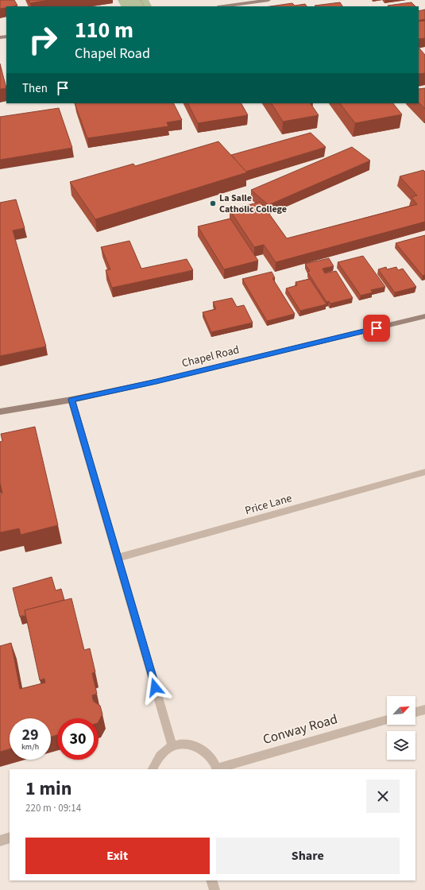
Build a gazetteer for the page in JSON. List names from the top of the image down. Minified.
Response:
{"streets":{"main road":["Chapel Road"],"street":["Price Lane","Conway Road"]},"places":["La Salle Catholic College"],"north":"top right","page":{"turn":["110 m","Chapel Road"],"then":"Then","speed":"29 km/h","limit":"30","heading":["1 min","220 m · 09:14"],"buttons":["Exit","Share"]}}
